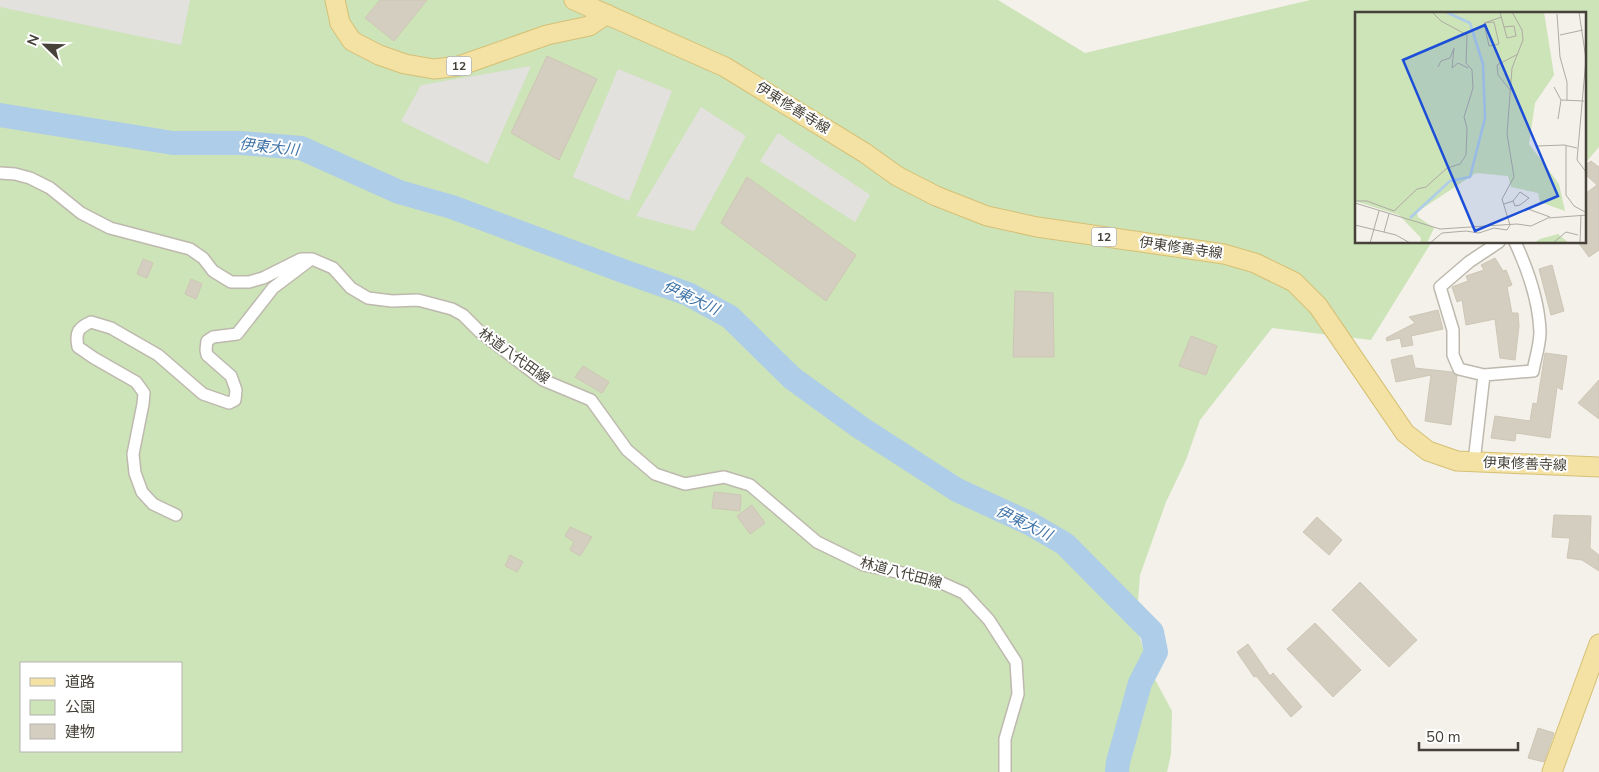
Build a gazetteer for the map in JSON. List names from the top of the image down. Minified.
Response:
{"streets":{"main road":["12","伊東修善寺線"],"street":["林道八代田線"]},"crossings":[["12","伊東修善寺線"]],"water":["伊東大川"],"legend":["道路","公園","建物"],"scale_bar":"50 m","north":"top left"}
